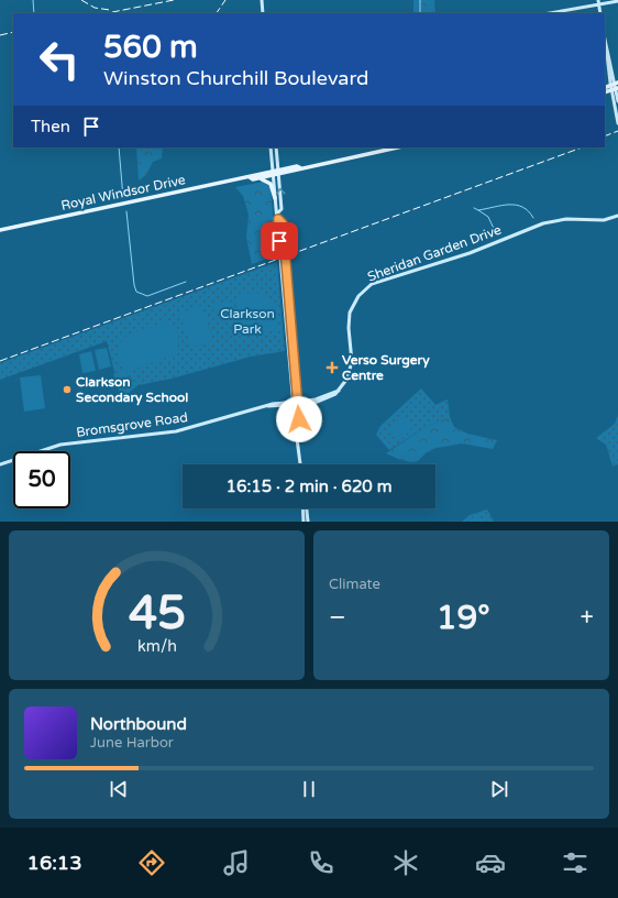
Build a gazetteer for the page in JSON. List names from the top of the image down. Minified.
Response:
{"streets":{"main road":["Royal Windsor Drive","Sheridan Garden Drive","Bromsgrove Road"]},"crossings":[["Sheridan Garden Drive","Bromsgrove Road"]],"parks":["Clarkson Park"],"places":{"health":["Verso Surgery Centre"],"other":["Clarkson Secondary School"]},"page":{"turn":["560 m","Winston Churchill Boulevard"],"then":"Then","limit":"50","trip":"16:15 · 2 min · 620 m","tile":"Climate","heat":["−","19°","+"],"song":["Northbound","June Harbor"],"tabs":"16:13","gauge":["45","km/h"]}}
